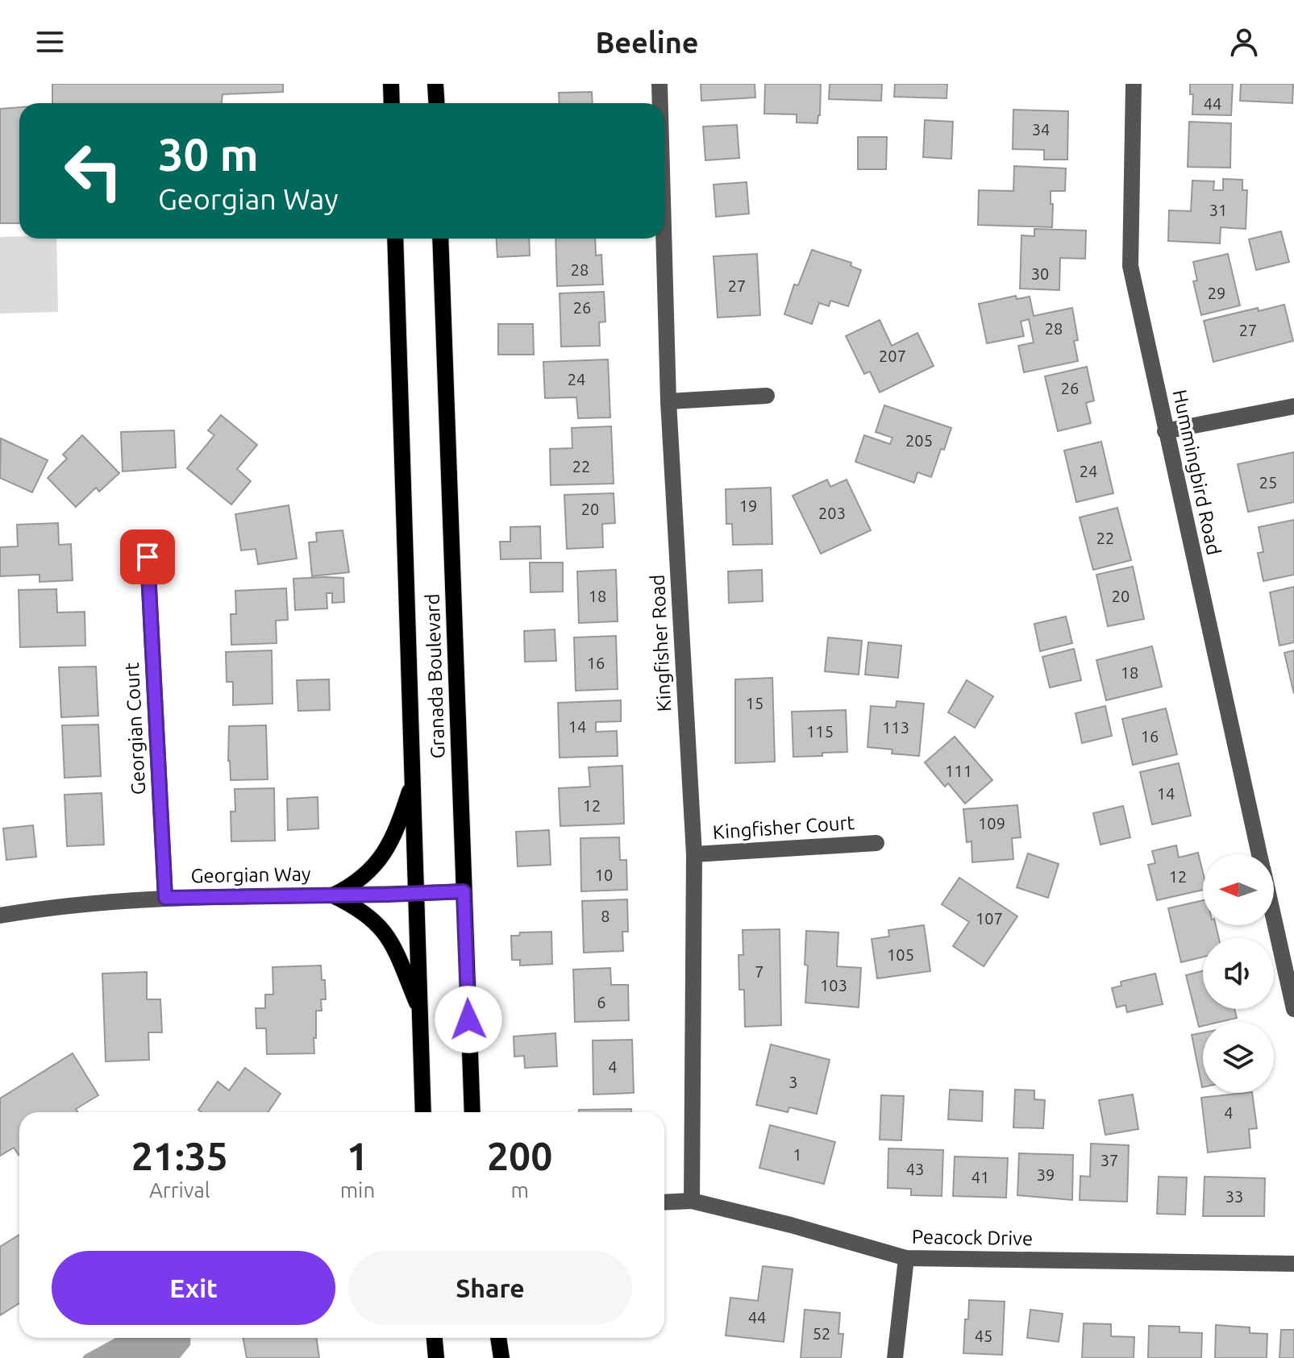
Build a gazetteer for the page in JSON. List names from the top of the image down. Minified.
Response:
{"streets":{"main road":["Granada Boulevard"],"street":["Hummingbird Road","Kingfisher Road","Georgian Court","Kingfisher Court","Georgian Way","Peacock Drive"]},"crossings":[["Kingfisher Road","Kingfisher Court"],["Kingfisher Road","Peacock Drive"],["Granada Boulevard","Georgian Way"],["Georgian Court","Georgian Way"]],"house_numbers":["44","34","31","28","30","27","29","26","28","27","207","24","26","205","22","24","25","19","20","203","22","18","20","16","18","15","14","113","115","16","111","14","12","109","10","12","8","107","105","7","103","6","4","3","4","1","37","43","39","41","33","44","52","45"],"north":"left","page":{"header":"Beeline","turn":["30 m","Georgian Way"],"eta":["21:35","Arrival","1","min","200","m"],"buttons":["Exit","Share"]}}
